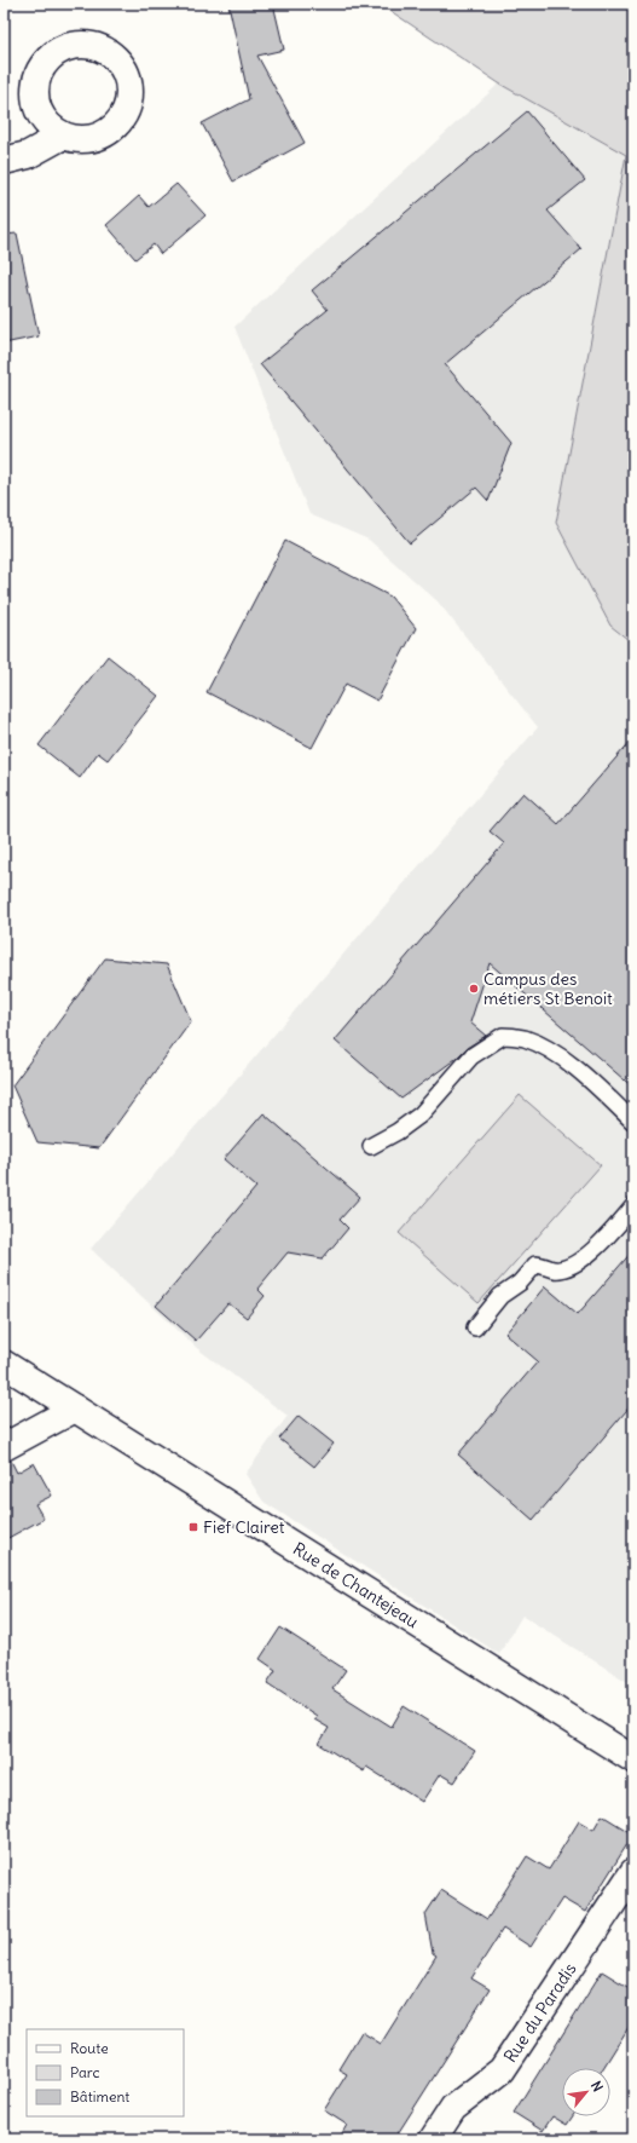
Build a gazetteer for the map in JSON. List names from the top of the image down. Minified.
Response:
{"streets":{"street":["Rue de Chantejeau","Rue du Paradis"]},"places":{"other":["Campus des métiers St Benoit"],"transit":["Fief Clairet"]},"legend":["Route","Parc","Bâtiment"],"north":"top right"}
